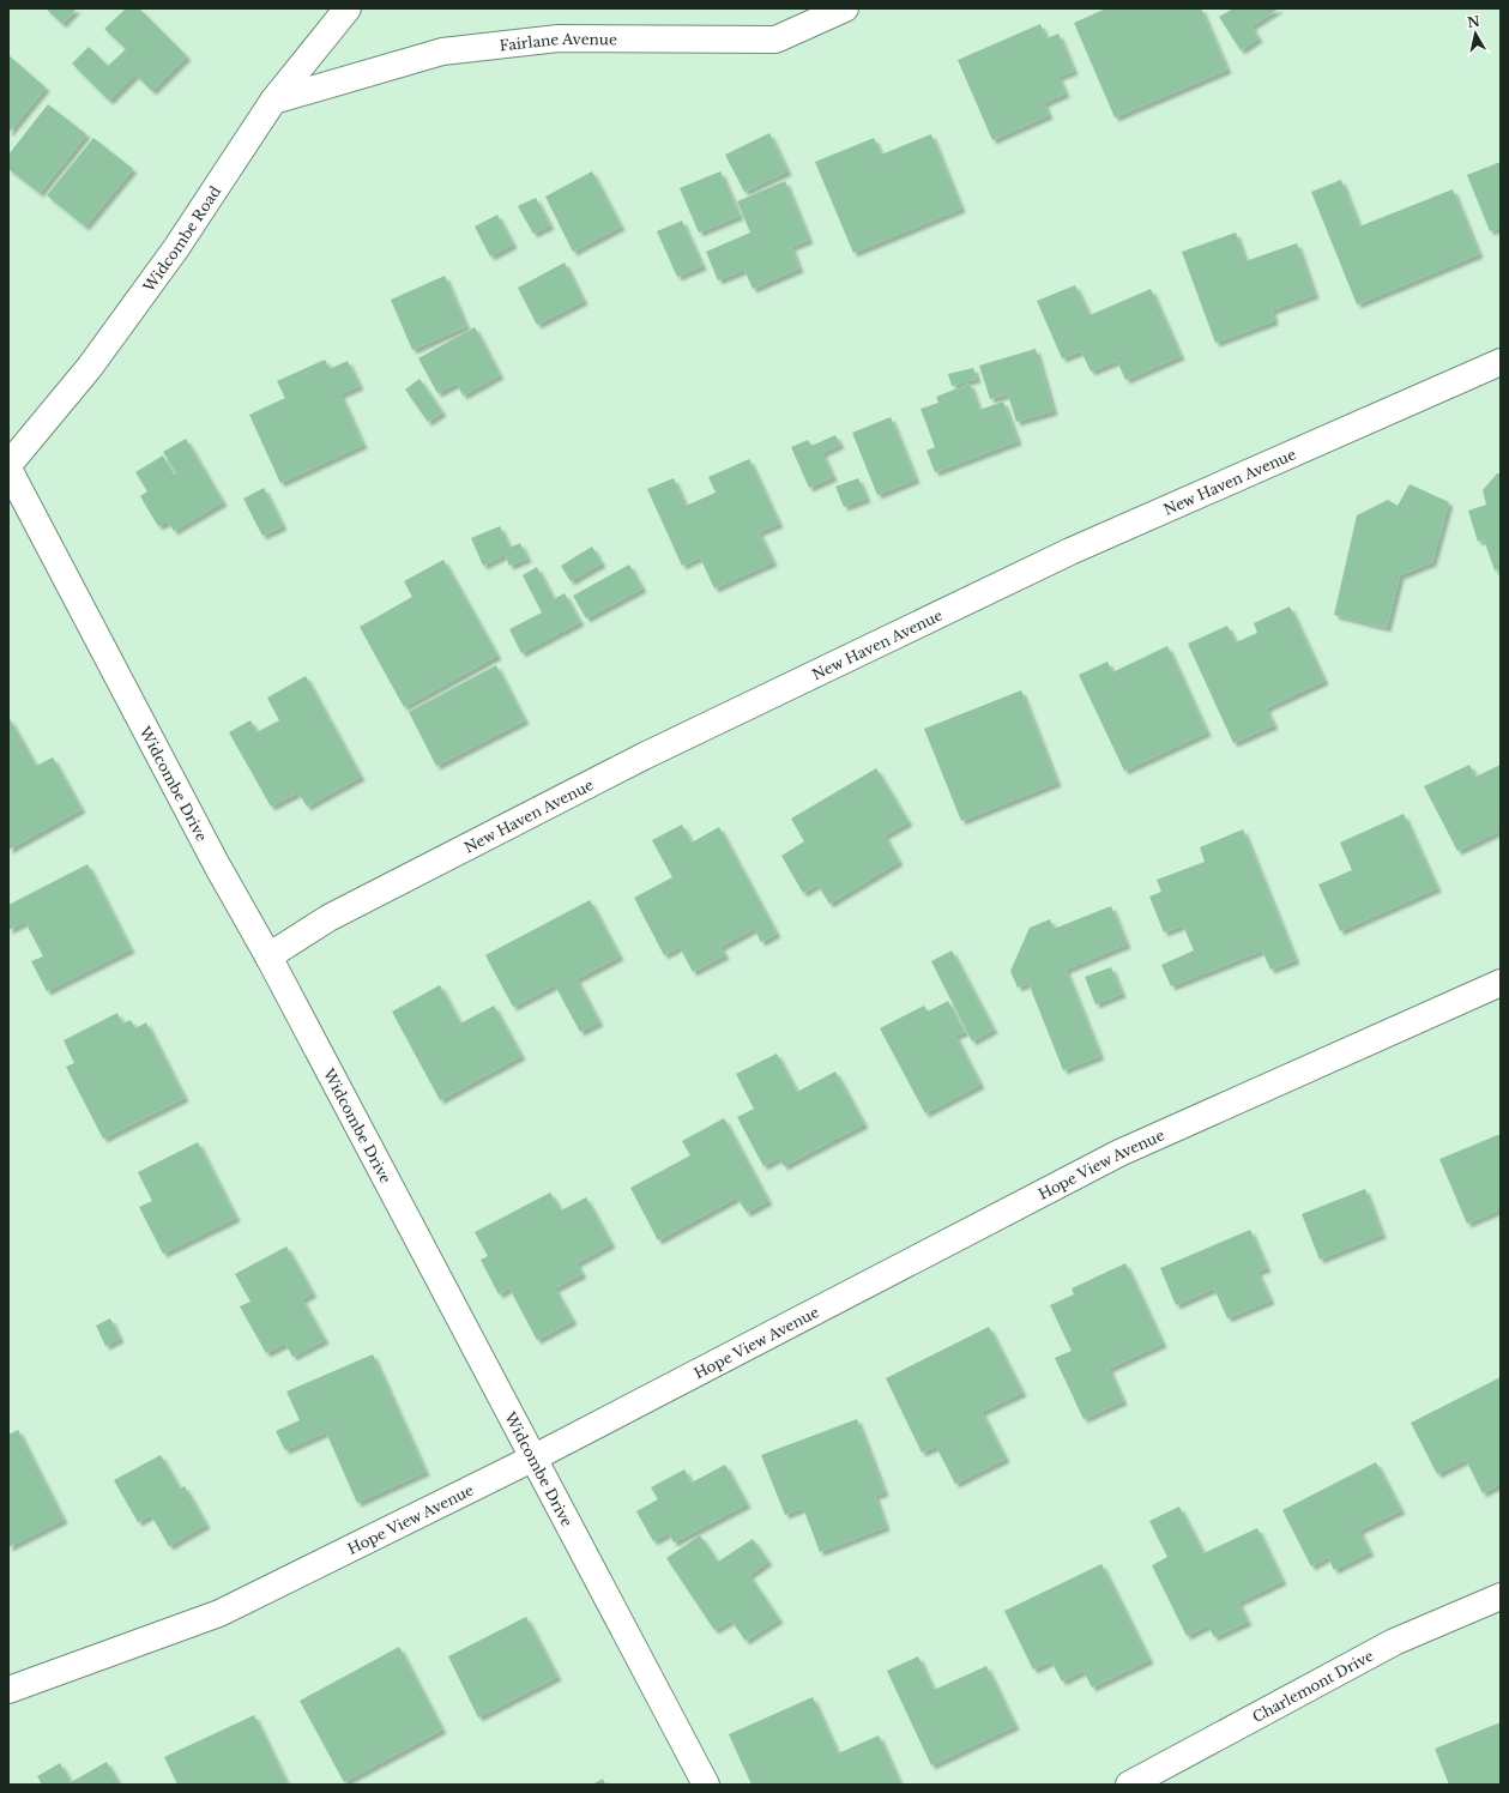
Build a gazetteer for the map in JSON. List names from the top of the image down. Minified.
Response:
{"streets":{"street":["Fairlane Avenue","Widcombe Road","New Haven Avenue","Widcombe Drive","Hope View Avenue","Charlemont Drive"]},"crossings":[["Fairlane Avenue","Widcombe Road"],["New Haven Avenue","Widcombe Drive"],["Widcombe Drive","Hope View Avenue"]],"north":"top"}
